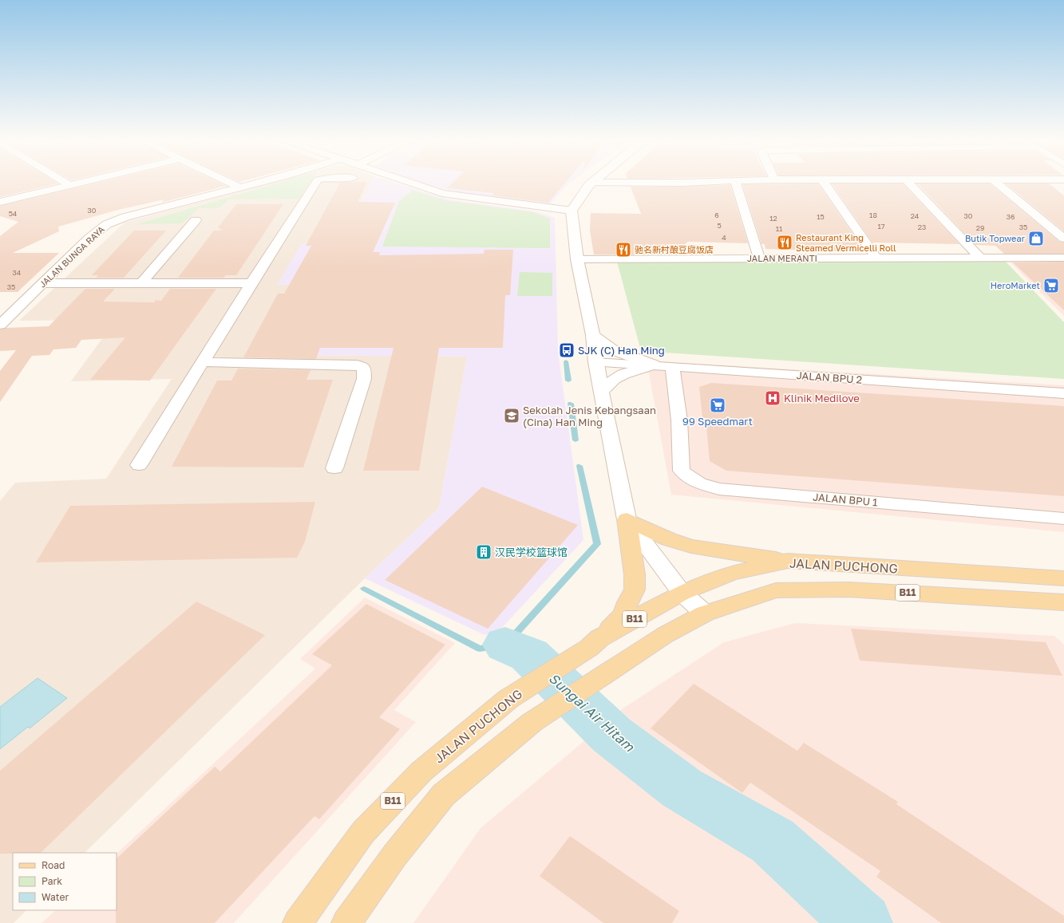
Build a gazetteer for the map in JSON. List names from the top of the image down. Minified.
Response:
{"streets":{"main road":["JALAN PUCHONG","B11"],"street":["JALAN BUNGA RAYA","JALAN MERANTI","JALAN BPU 2","JALAN BPU 1"]},"crossings":[["JALAN BPU 2","JALAN BPU 1"]],"water":["Sungai Air Hitam"],"places":{"shop":["Butik Topwear"],"restaurant":["Restaurant King Steamed Vermicelli Roll","驰名新村酿豆腐饭店"],"supermarket":["HeroMarket","99 Speedmart"],"bus stop":["SJK (C) Han Ming"],"hospital":["Klinik Medilove"],"school or university":["Sekolah Jenis Kebangsaan (Cina) Han Ming"],"building":["汉民学校篮球馆"]},"house_numbers":["30","54","6","18","24","30","15","36","12","5","17","23","35","29","11","4","34","35"],"legend":["Road","Park","Water"]}
